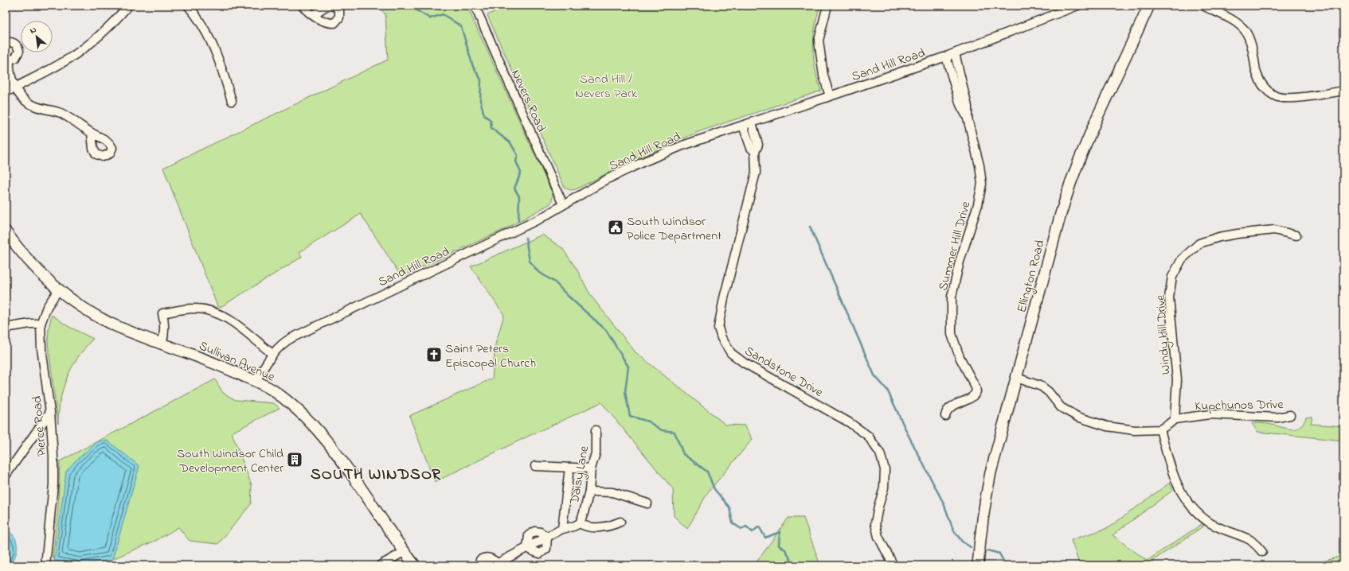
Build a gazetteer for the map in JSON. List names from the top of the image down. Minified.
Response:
{"streets":{"main road":["Ellington Road","Sullivan Avenue"],"street":["Sand Hill Road","Nevers Road","Summer Hill Drive","Windy Hill Drive","Sandstone Drive","Kupchunos Drive","Pierce Road","Daisy Lane"]},"crossings":[["Sand Hill Road","Nevers Road"],["Sand Hill Road","Summer Hill Drive"],["Sand Hill Road","Sullivan Avenue"],["Sand Hill Road","Sandstone Drive"],["Windy Hill Drive","Kupchunos Drive"],["Sullivan Avenue","Pierce Road"]],"districts":["SOUTH WINDSOR"],"parks":["Sand Hill / Nevers Park"],"places":{"public building":["South Windsor Police Department"],"church":["Saint Peters Episcopal Church"],"building":["South Windsor Child Development Center"]},"north":"top left"}
